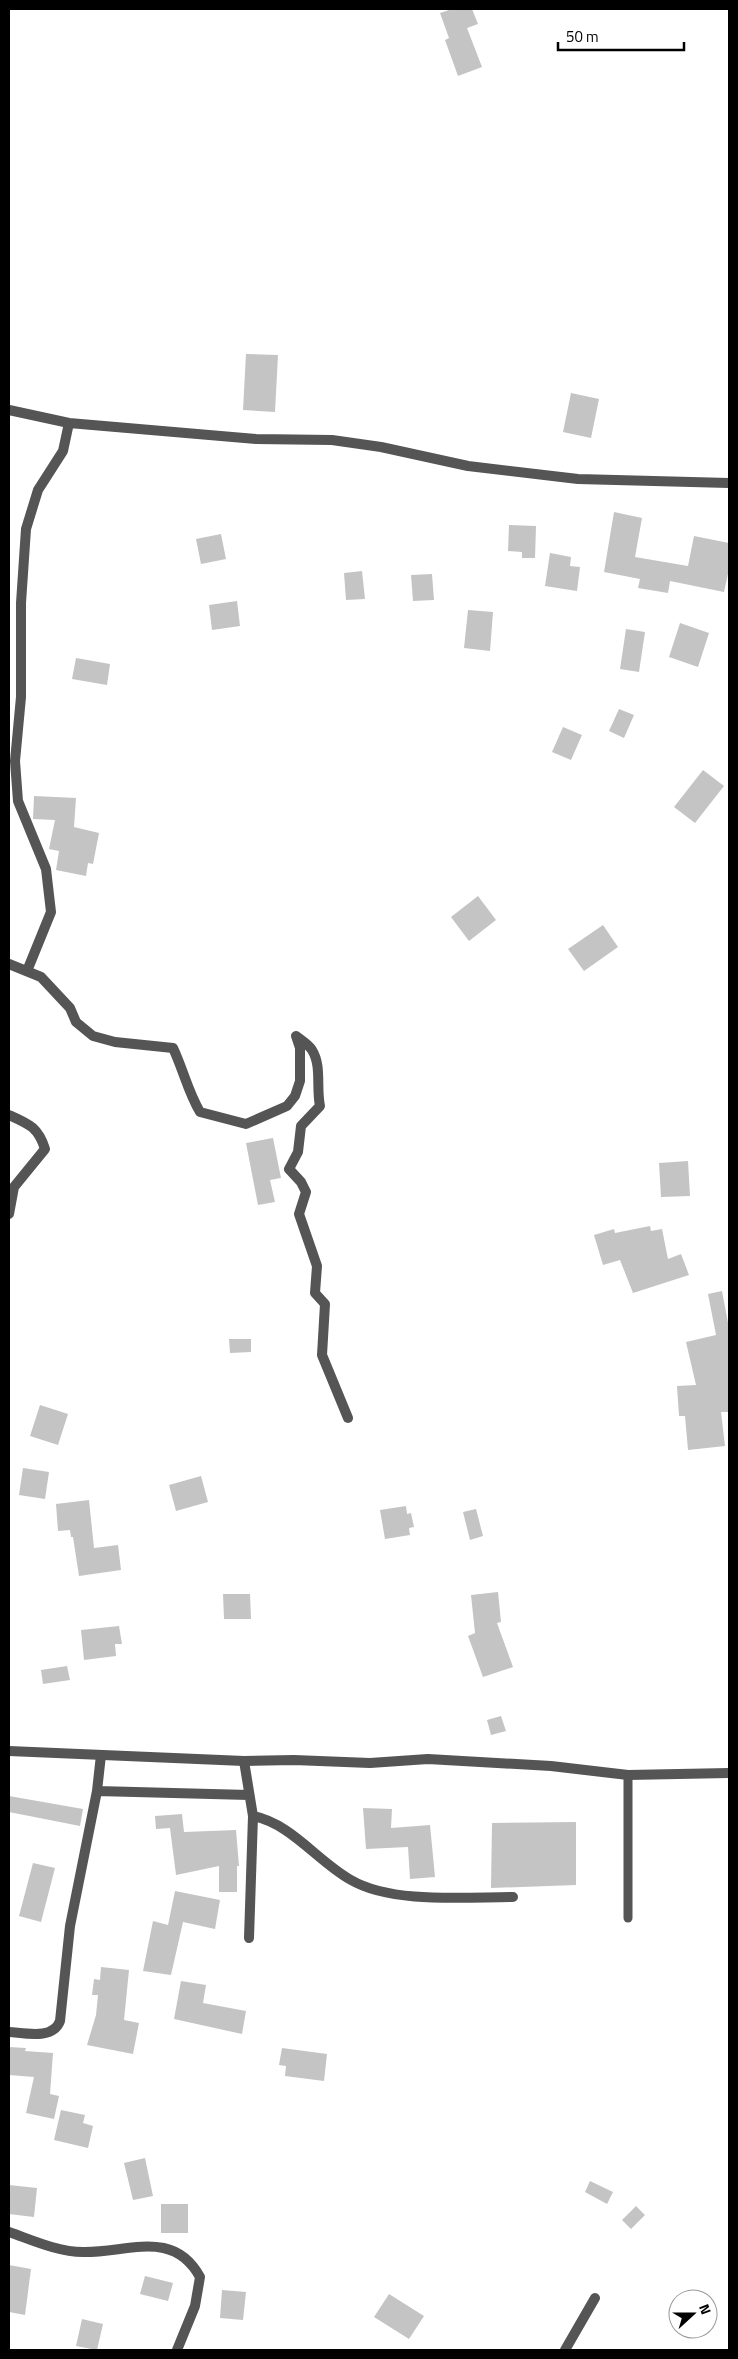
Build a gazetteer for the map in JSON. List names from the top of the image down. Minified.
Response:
{"scale_bar":"50 m","north":"right"}
